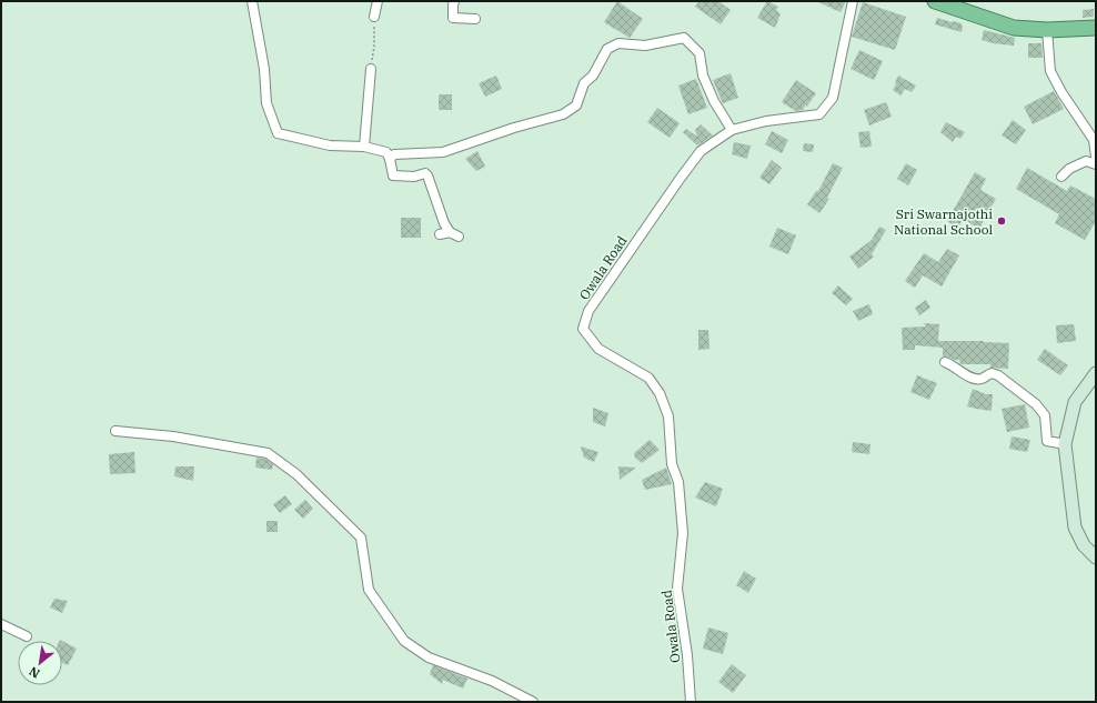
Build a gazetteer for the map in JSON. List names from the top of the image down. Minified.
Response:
{"streets":{"street":["Owala Road"]},"places":["Sri Swarnajothi National School"],"north":"bottom left"}
